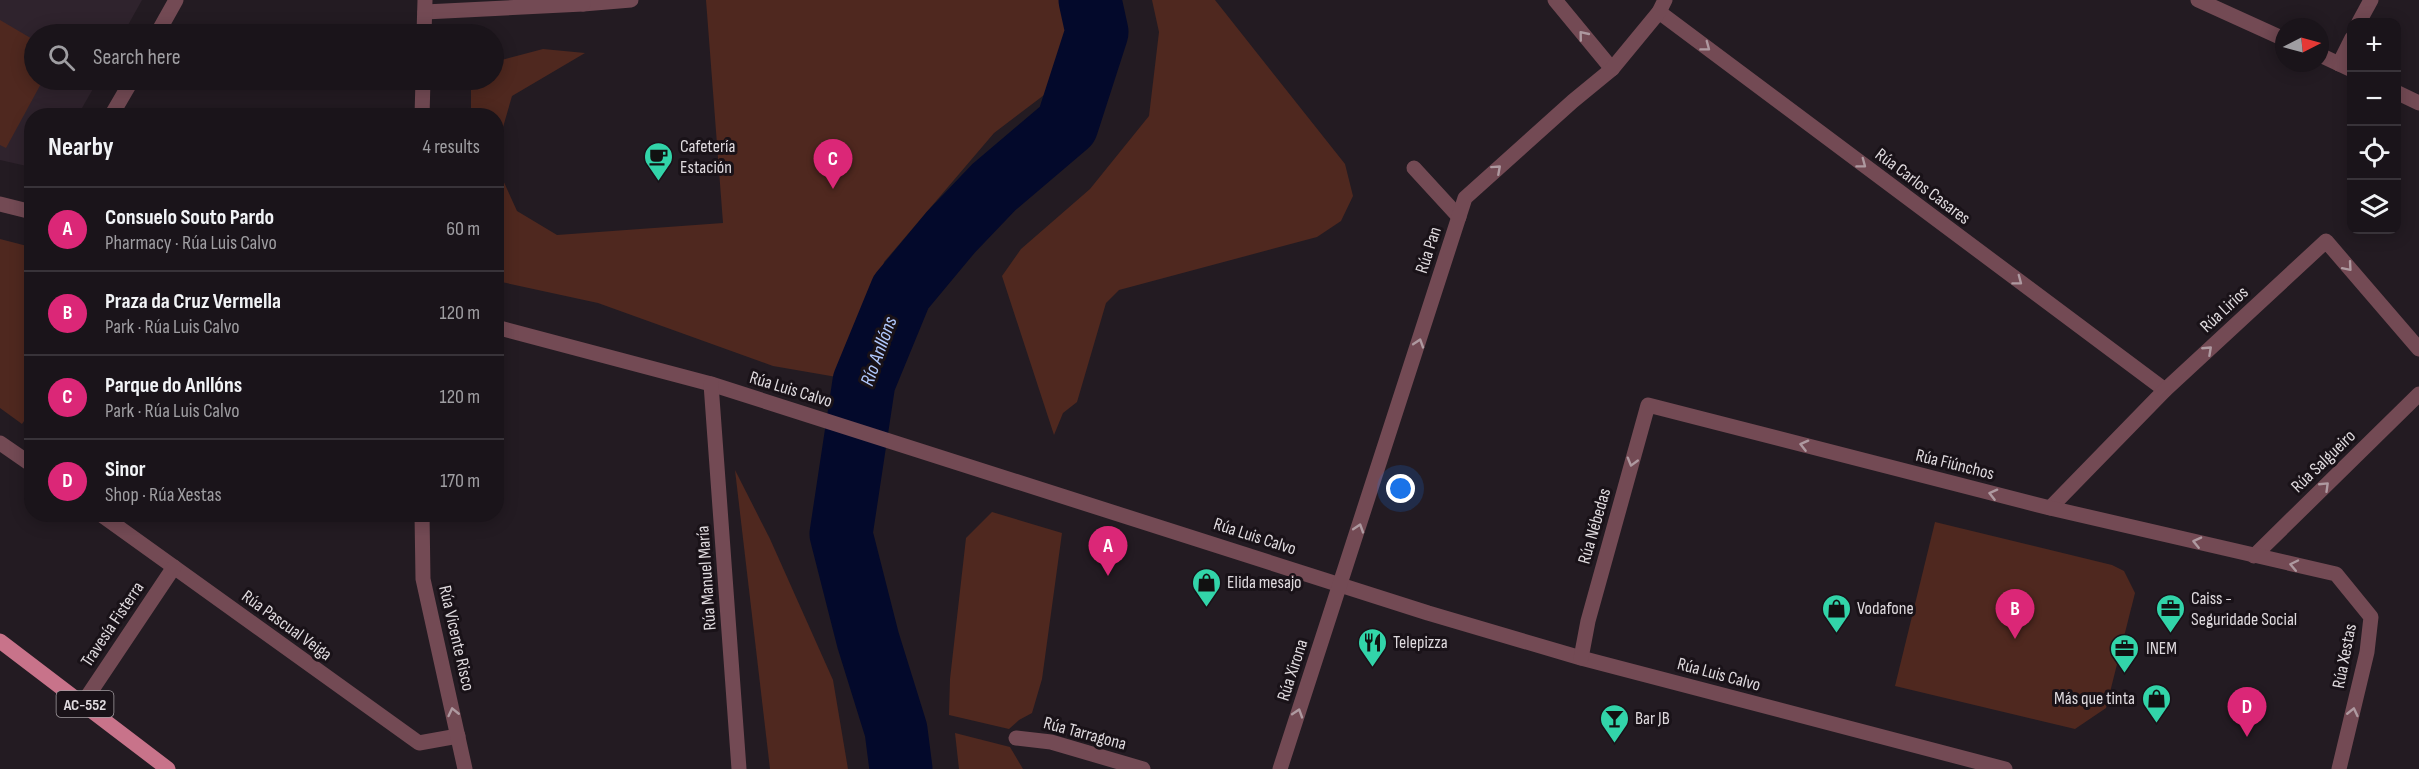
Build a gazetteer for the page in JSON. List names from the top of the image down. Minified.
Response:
{"streets":{"main road":["AC-552"],"street":["Rúa Carlos Casares","Rúa Pan","Rúa Lirios","Rúa Luis Calvo","Rúa Salgueiro","Rúa Fiúnchos","Rúa Nébedas","Rúa Manuel María","Travesía Fisterra","Rúa Pascual Veiga","Rúa Vicente Risco","Rúa Xestas","Rúa Xirona","Rúa Tarragona"]},"crossings":[["Rúa Carlos Casares","Rúa Pan"],["Rúa Carlos Casares","Rúa Lirios"],["Rúa Pan","Rúa Luis Calvo"],["Rúa Pan","Rúa Xirona"],["Rúa Lirios","Rúa Fiúnchos"],["Rúa Luis Calvo","Rúa Nébedas"],["Rúa Luis Calvo","Rúa Manuel María"],["Rúa Luis Calvo","Rúa Xirona"],["Rúa Salgueiro","Rúa Fiúnchos"],["Rúa Salgueiro","Rúa Xestas"],["Rúa Fiúnchos","Rúa Nébedas"],["Rúa Fiúnchos","Rúa Xestas"],["Travesía Fisterra","Rúa Pascual Veiga"],["Travesía Fisterra","AC-552"],["Rúa Pascual Veiga","Rúa Vicente Risco"]],"one_way":["Rúa Carlos Casares","Rúa Pan","Rúa Salgueiro","Rúa Fiúnchos","Rúa Nébedas","Rúa Vicente Risco","Rúa Xirona"],"water":["Río Anllóns"],"places":{"cafe":["Cafetería Estación"],"shop":["Elida mesajo","Vodafone","Más que tinta"],"office":["Caiss - Seguridade Social","INEM"],"restaurant":["Telepizza"],"bar":["Bar JB"]},"north":"right","page":{"map_buttons":["+","−"],"search":"Search here","heading":["Nearby","4 results"],"pins":["C","A","B","D"],"list":[{"mark":"A","name":"Consuelo Souto Pardo","note":"Pharmacy · Rúa Luis Calvo","value":"60 m"},{"mark":"B","name":"Praza da Cruz Vermella","note":"Park · Rúa Luis Calvo","value":"120 m"},{"mark":"C","name":"Parque do Anllóns","note":"Park · Rúa Luis Calvo","value":"120 m"},{"mark":"D","name":"Sinor","note":"Shop · Rúa Xestas","value":"170 m"}]}}
